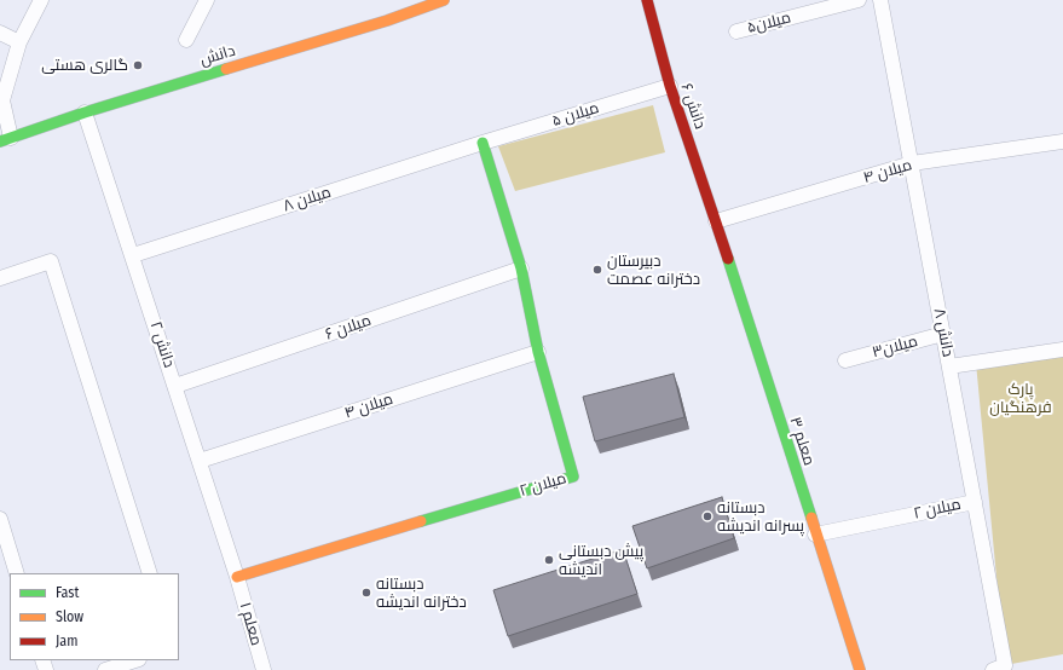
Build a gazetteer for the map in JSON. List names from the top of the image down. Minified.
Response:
{"streets":{"street":["میلان۵","دانش","دانش ۶","میلان ۵","میلان ۴","میلان ۸","میلان ۶","دانش ۸","دانش ۲","میلان۳","معلم ۳","میلان ۲","معلم ۱"]},"crossings":[["دانش","دانش ۲"],["دانش ۶","میلان ۵"],["دانش ۶","میلان ۴"],["دانش ۶","معلم ۳"],["میلان ۵","میلان ۸"],["میلان ۵","میلان ۲"],["میلان ۴","دانش ۸"],["میلان ۴","دانش ۲"],["میلان ۴","معلم ۳"],["میلان ۴","میلان ۲"],["میلان ۸","دانش ۲"],["میلان ۸","میلان ۲"],["میلان ۶","دانش ۲"],["میلان ۶","میلان ۲"],["دانش ۸","میلان۳"],["دانش ۸","میلان ۲"],["دانش ۲","میلان ۲"],["دانش ۲","معلم ۱"],["معلم ۳","میلان ۲"],["میلان ۲","معلم ۱"]],"parks":["پارک فرهنگیان"],"places":["گالری هستی","دبیرستان دخترانه عصمت","دبستانه پسرانه اندیشه","پیش دبستانی اندیشه","دبستانه دخترانه اندیشه"],"legend":["Fast","Slow","Jam"]}
